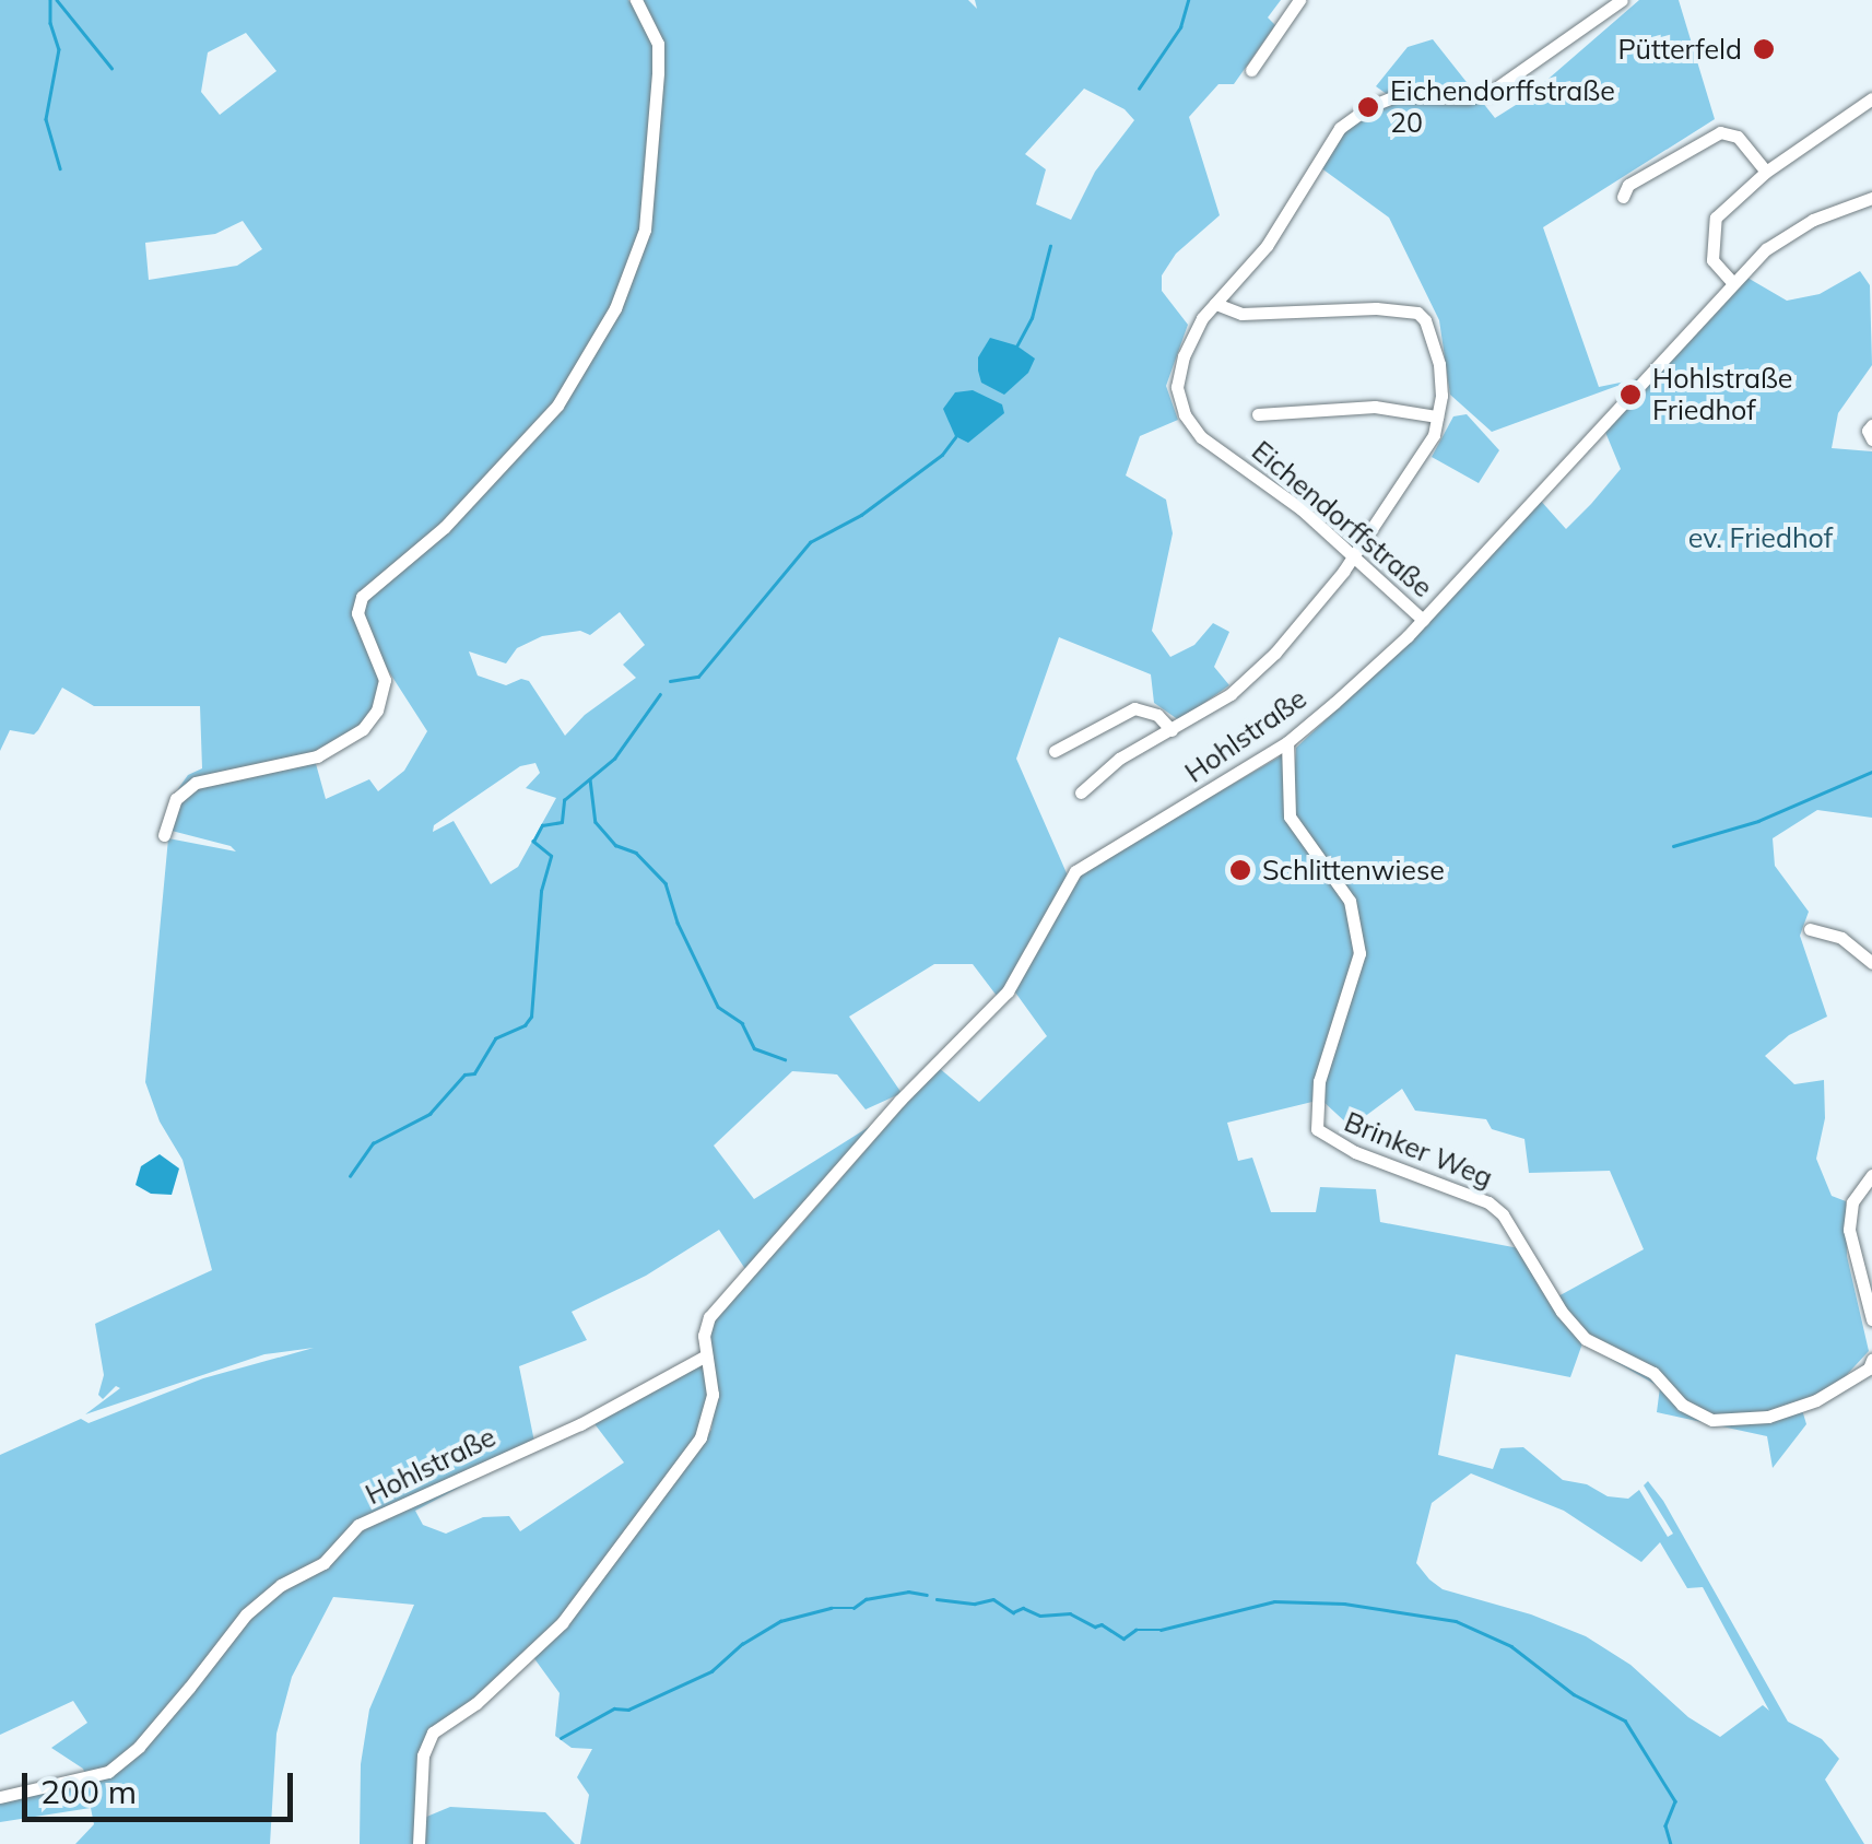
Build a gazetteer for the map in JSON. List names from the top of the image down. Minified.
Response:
{"streets":{"street":["Eichendorffstraße","Hohlstraße","Brinker Weg"]},"crossings":[["Eichendorffstraße","Hohlstraße"],["Hohlstraße","Brinker Weg"]],"parks":["ev. Friedhof"],"places":["Pütterfeld","Eichendorffstraße 20","Hohlstraße Friedhof","Schlittenwiese"],"scale_bar":"200 m"}
